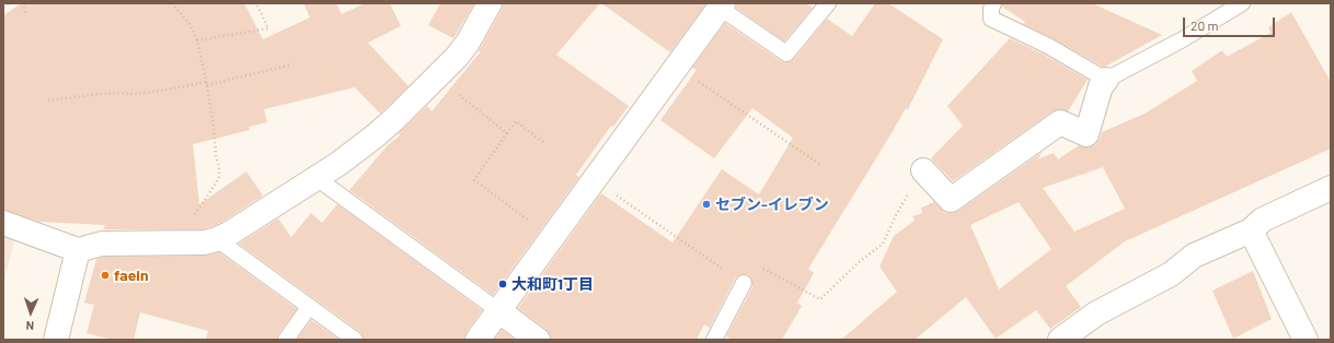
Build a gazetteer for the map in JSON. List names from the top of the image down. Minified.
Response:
{"places":["セブン-イレブン","faein","大和町1丁目"],"scale_bar":"20 m","north":"bottom"}
